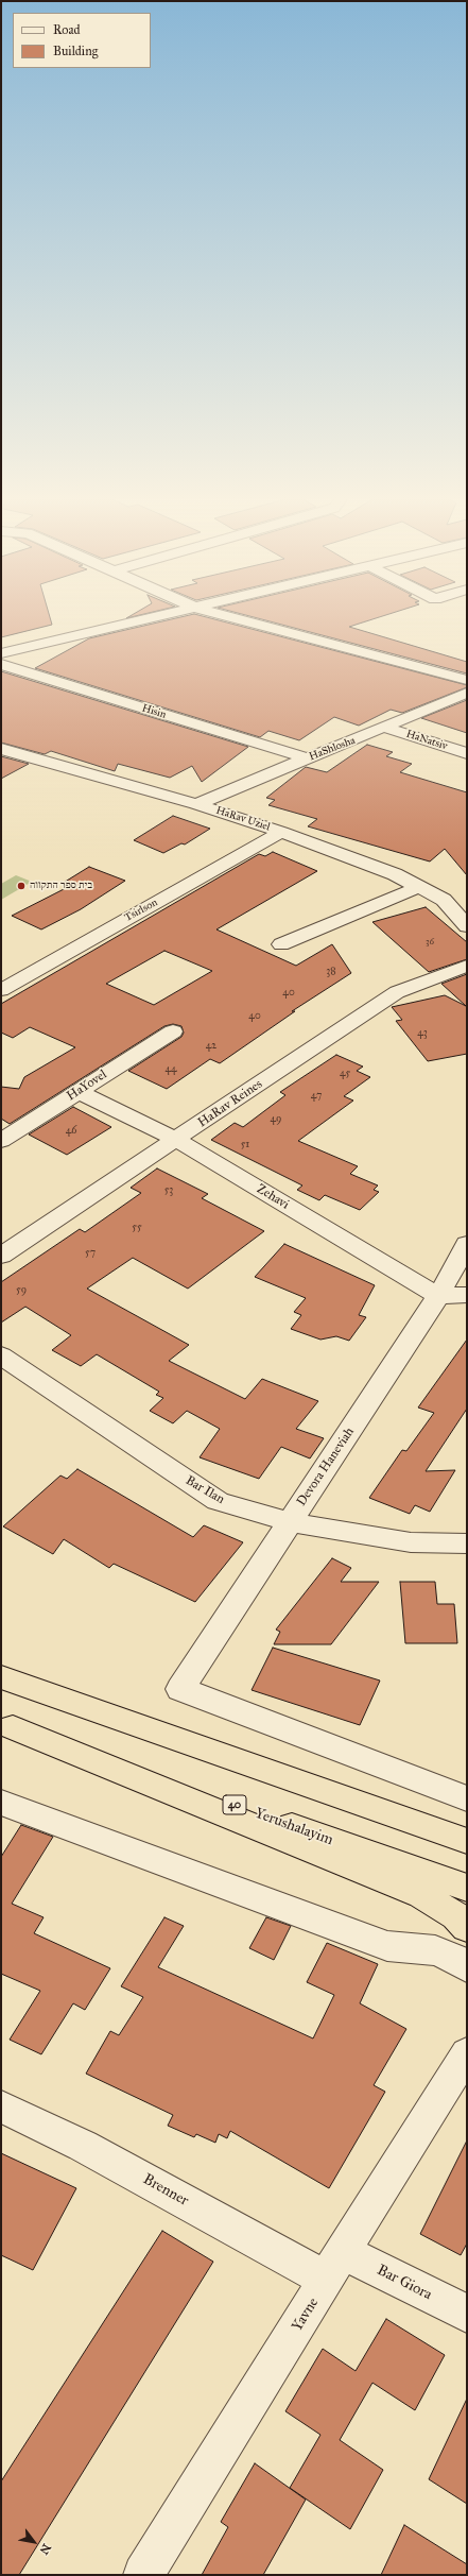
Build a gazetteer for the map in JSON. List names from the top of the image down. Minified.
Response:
{"streets":{"highway":["40","Yerushalayim"],"street":["Hisin","HaNatsiv","HaShlosha","HaRav Uziel","Tsirlson","HaYovel","HaRav Reines","Zehavi","Devora Haneviah","Bar Ilan","Brenner","Bar Giora","Yavne"]},"crossings":[["Hisin","HaShlosha"],["HaNatsiv","HaShlosha"],["HaShlosha","HaRav Uziel"],["HaRav Uziel","Tsirlson"],["HaYovel","Zehavi"],["HaRav Reines","Zehavi"],["Zehavi","Devora Haneviah"],["Devora Haneviah","Bar Ilan"],["Brenner","Bar Giora"],["Brenner","Yavne"],["Bar Giora","Yavne"]],"places":["בית ספר התקווה"],"house_numbers":["36","38","40","40","43","42","44","45","47","49","46","51","53","55","57","59"],"legend":["Road","Building"],"north":"bottom right"}
